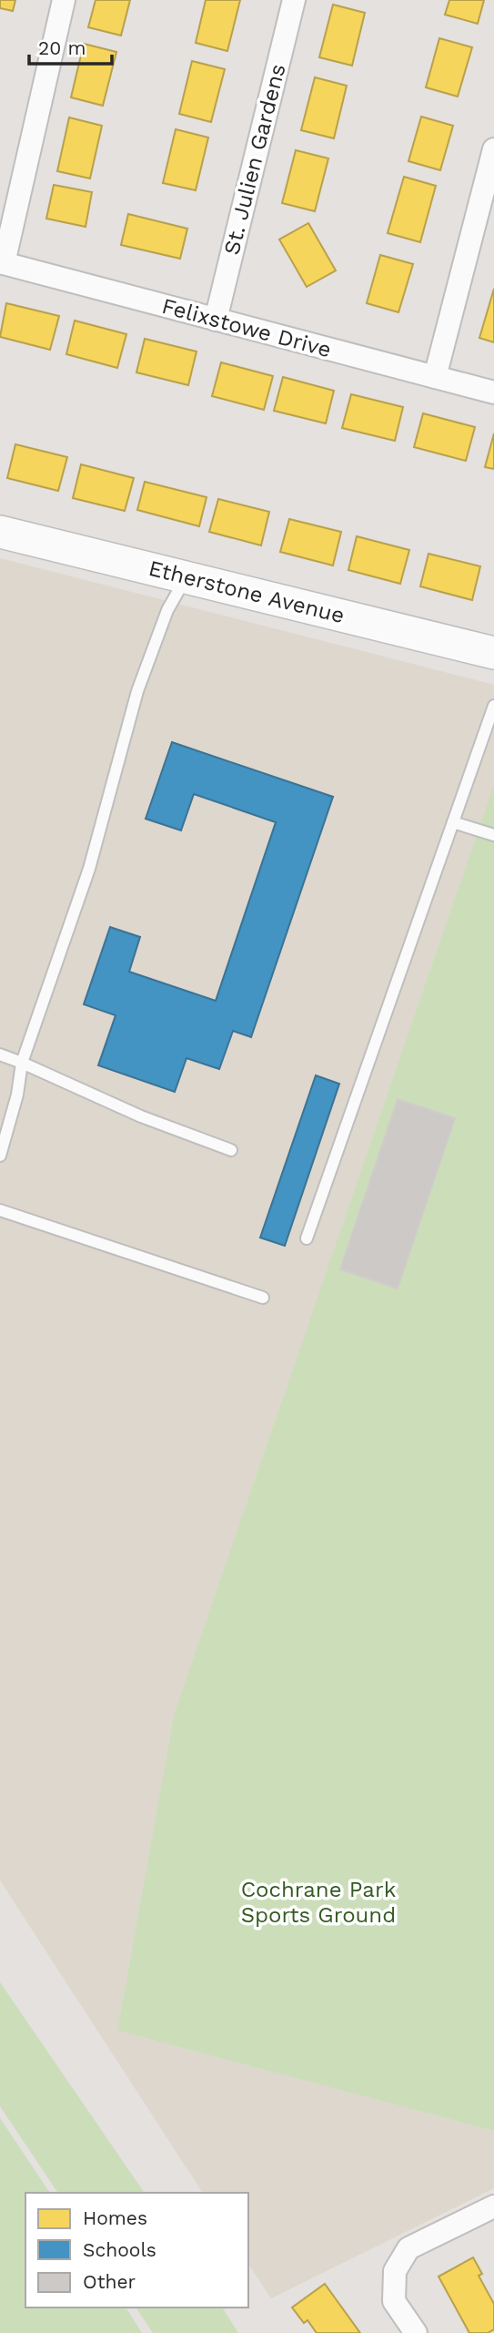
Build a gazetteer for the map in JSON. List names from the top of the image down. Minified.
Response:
{"streets":{"street":["St. Julien Gardens","Felixstowe Drive","Etherstone Avenue"]},"crossings":[["St. Julien Gardens","Felixstowe Drive"]],"parks":["Cochrane Park Sports Ground"],"legend":["Homes","Schools","Other"],"scale_bar":"20 m"}
